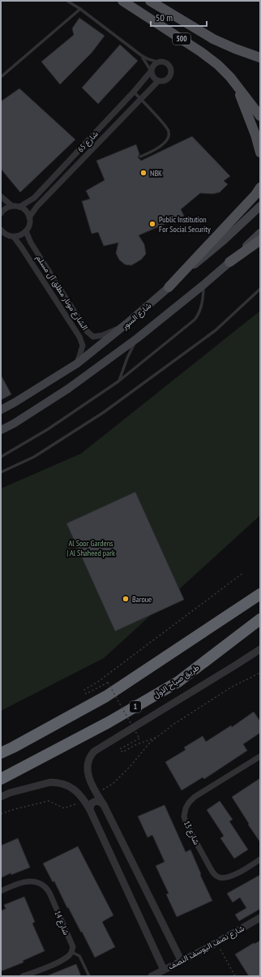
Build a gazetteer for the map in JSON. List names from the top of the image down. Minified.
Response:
{"streets":{"highway":["طريق صباح الاول","1"],"main road":["500","شارع السور"],"street":["شارع 65","الشارع مونار مطلق آل مسلم","شارع 13","شارع 14","شارع نصف اليوسف النصف"]},"crossings":[["الشارع مونار مطلق آل مسلم","شارع السور"],["طريق صباح الاول","شارع نصف اليوسف النصف"]],"parks":["Al Soor Gardens | Al Shaheed park"],"places":["NBK","Public Institution For Social Security","Baroue"],"scale_bar":"50 m"}
